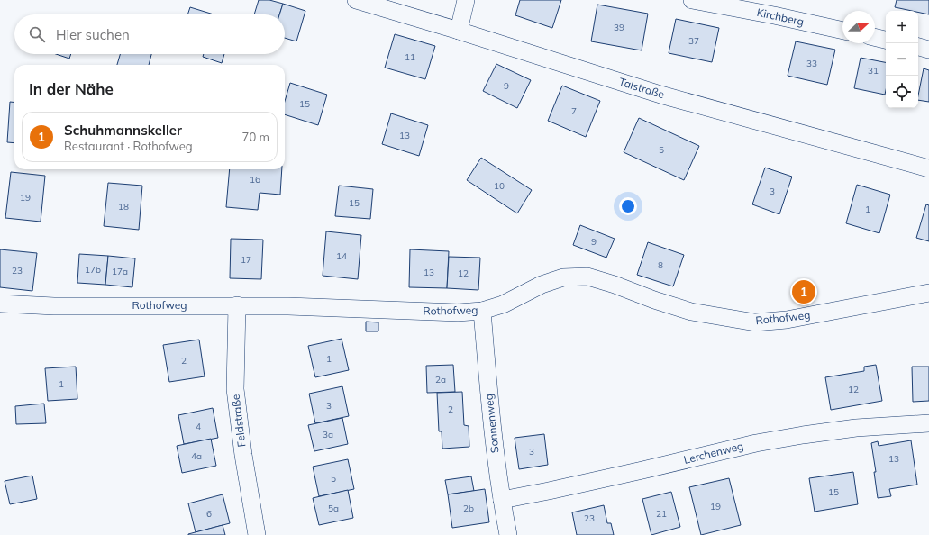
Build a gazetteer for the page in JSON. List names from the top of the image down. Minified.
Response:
{"streets":{"street":["Kirchberg","Talstraße","Rothofweg","Feldstraße","Sonnenweg","Lerchenweg"]},"crossings":[["Rothofweg","Feldstraße"],["Rothofweg","Sonnenweg"],["Sonnenweg","Lerchenweg"]],"house_numbers":["39","37","11","33","31","9","15","7","13","5","16","10","3","19","15","18","1","9","14","17","8","17b","23","17a","13","12","1","2","2a","1","12","3","2","4","3a","3","4a","13","5","15","19","5a","2b","6","21","23"],"north":"right","page":{"map_buttons":["+","−"],"search":"Hier suchen","heading":"In der Nähe","list":[{"mark":"1","name":"Schuhmannskeller","note":"Restaurant · Rothofweg","value":"70 m"}],"pins":"1"}}
